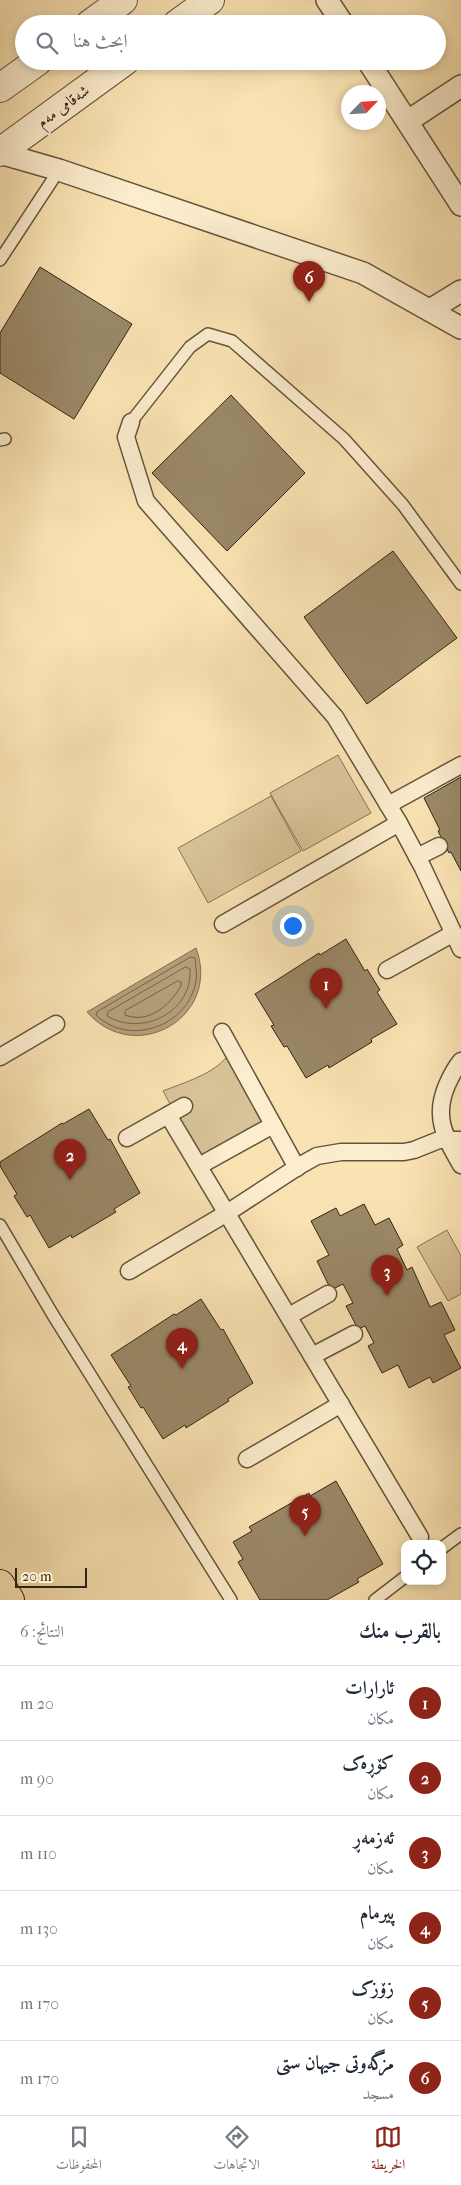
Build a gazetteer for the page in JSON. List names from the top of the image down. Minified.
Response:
{"streets":{"street":["شەقامی مەم"]},"scale_bar":"20 m","north":"top right","page":{"search":"ابحث هنا","pins":["6","1","2","3","4","5"],"scale":"20 m","heading":["بالقرب منك","النتائج: 6"],"list":[{"mark":"1","name":"ئارارات","note":"مكان","value":"20 m"},{"mark":"2","name":"کۆڕەک","note":"مكان","value":"90 m"},{"mark":"3","name":"ئەزمەڕ","note":"مكان","value":"110 m"},{"mark":"4","name":"پیرمام","note":"مكان","value":"130 m"},{"mark":"5","name":"زۆزک","note":"مكان","value":"170 m"},{"mark":"6","name":"مزگەوتی جیهان ستی","note":"مسجد","value":"170 m"}],"nav":["الخريطة","الاتجاهات","المحفوظات"]}}
